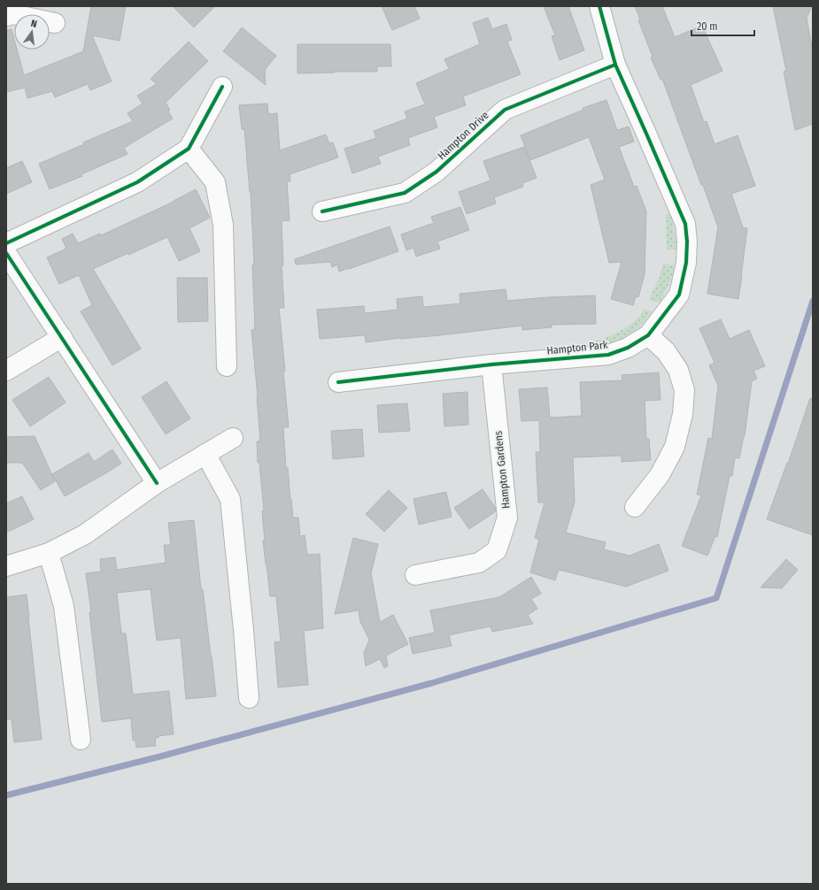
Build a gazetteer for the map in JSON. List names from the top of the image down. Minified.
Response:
{"streets":{"street":["Hampton Drive","Hampton Park","Hampton Gardens"]},"crossings":[["Hampton Drive","Hampton Park"],["Hampton Park","Hampton Gardens"]],"scale_bar":"20 m","north":"top"}
